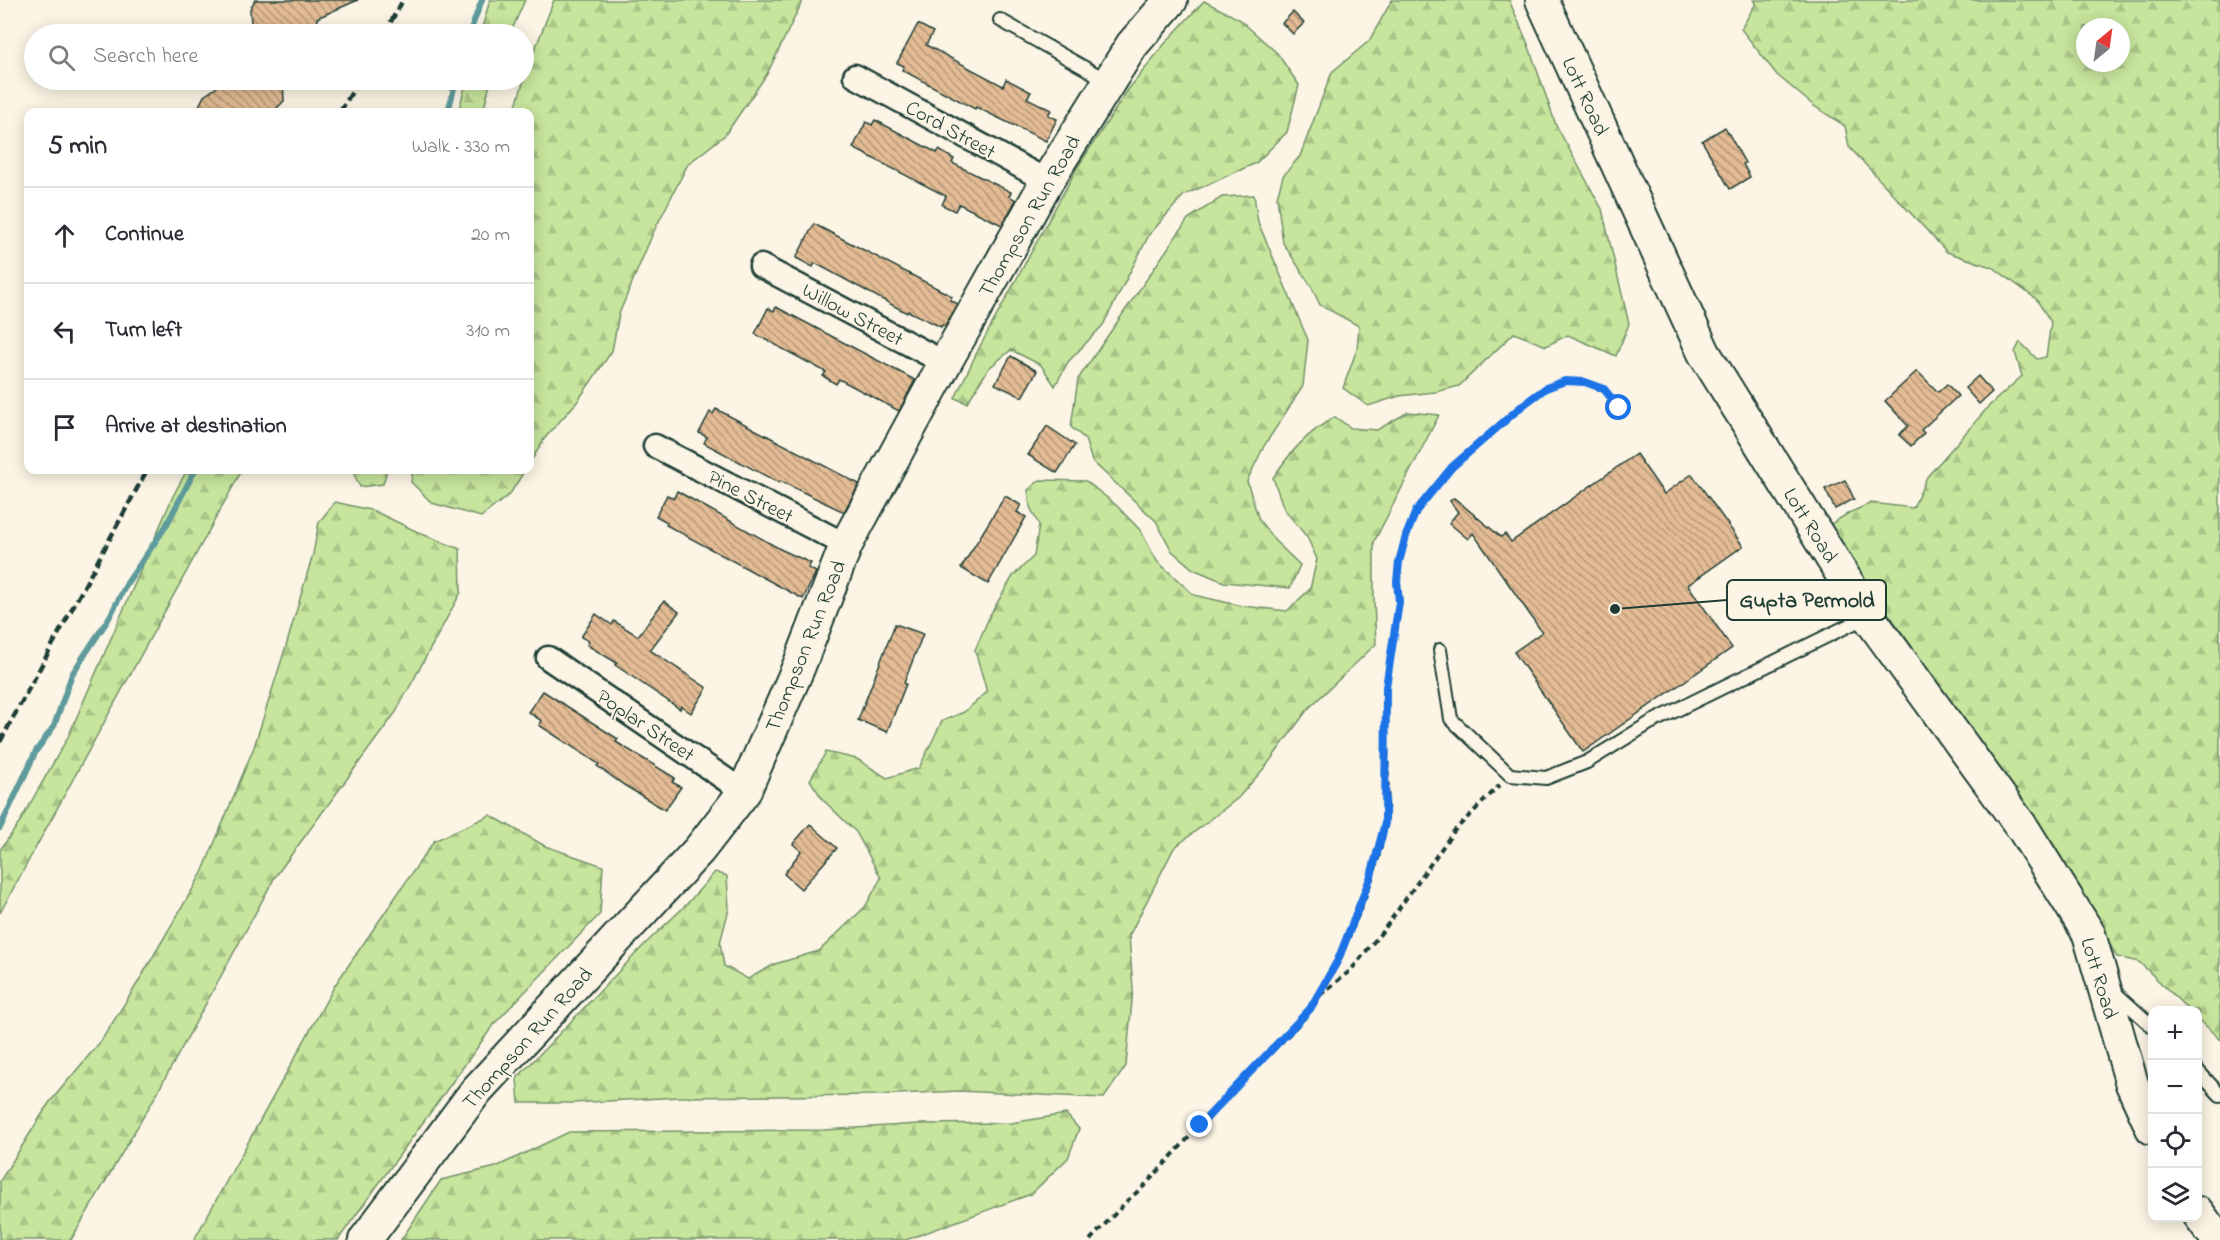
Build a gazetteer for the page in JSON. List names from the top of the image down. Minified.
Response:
{"streets":{"street":["Lott Road","Cord Street","Thompson Run Road","Willow Street","Pine Street","Poplar Street"]},"crossings":[["Cord Street","Thompson Run Road"],["Thompson Run Road","Willow Street"],["Thompson Run Road","Pine Street"],["Thompson Run Road","Poplar Street"]],"places":["Gupta Permold"],"north":"top right","page":{"search":"Search here","heading":["5 min","Walk · 330 m"],"list":[["Continue","20 m"],["Turn left","310 m"],"Arrive at destination"],"map_buttons":["+","−"]}}
